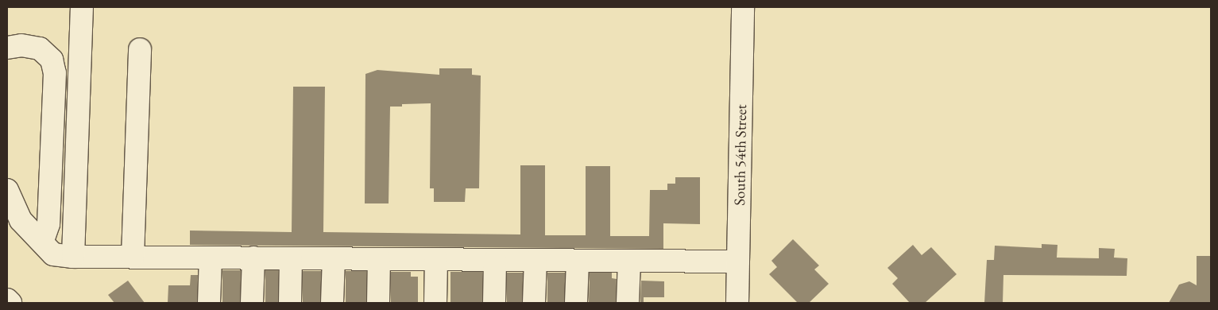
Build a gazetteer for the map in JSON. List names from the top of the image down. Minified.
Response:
{"streets":{"street":["South 54th Street"]}}
